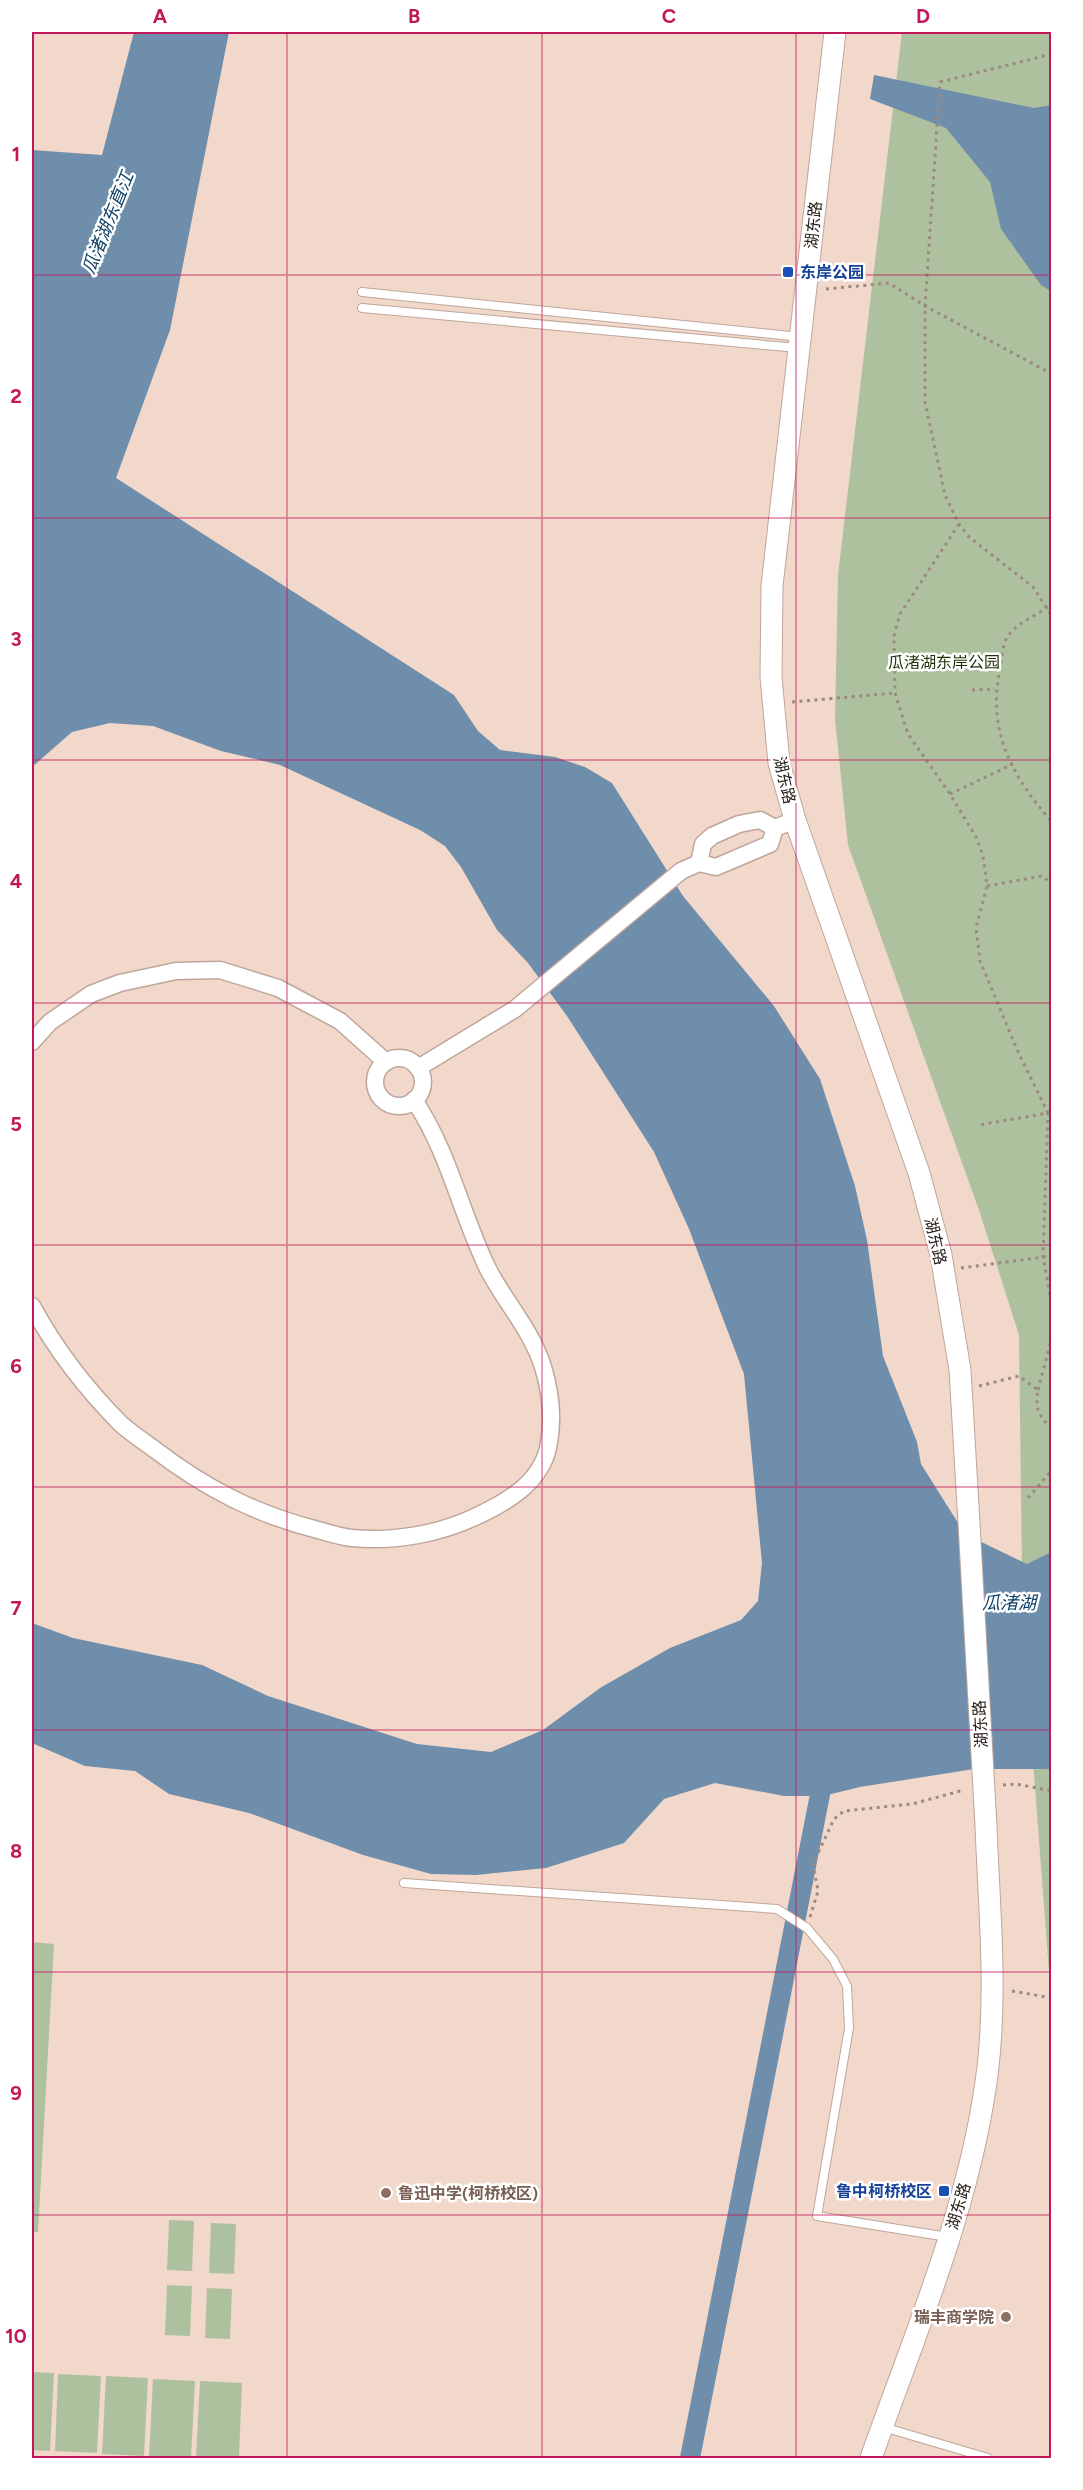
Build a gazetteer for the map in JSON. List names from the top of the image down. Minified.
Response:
{"streets":{"street":["湖东路"]},"water":["瓜渚湖东直江","瓜渚湖"],"parks":["瓜渚湖东岸公园"],"places":{"transit":["东岸公园","鲁中柯桥校区"],"other":["鲁迅中学(柯桥校区)","瑞丰商学院"]},"grid":{"columns":["A","B","C","D"],"rows":["1","2","3","4","5","6","7","8","9","10"]}}
